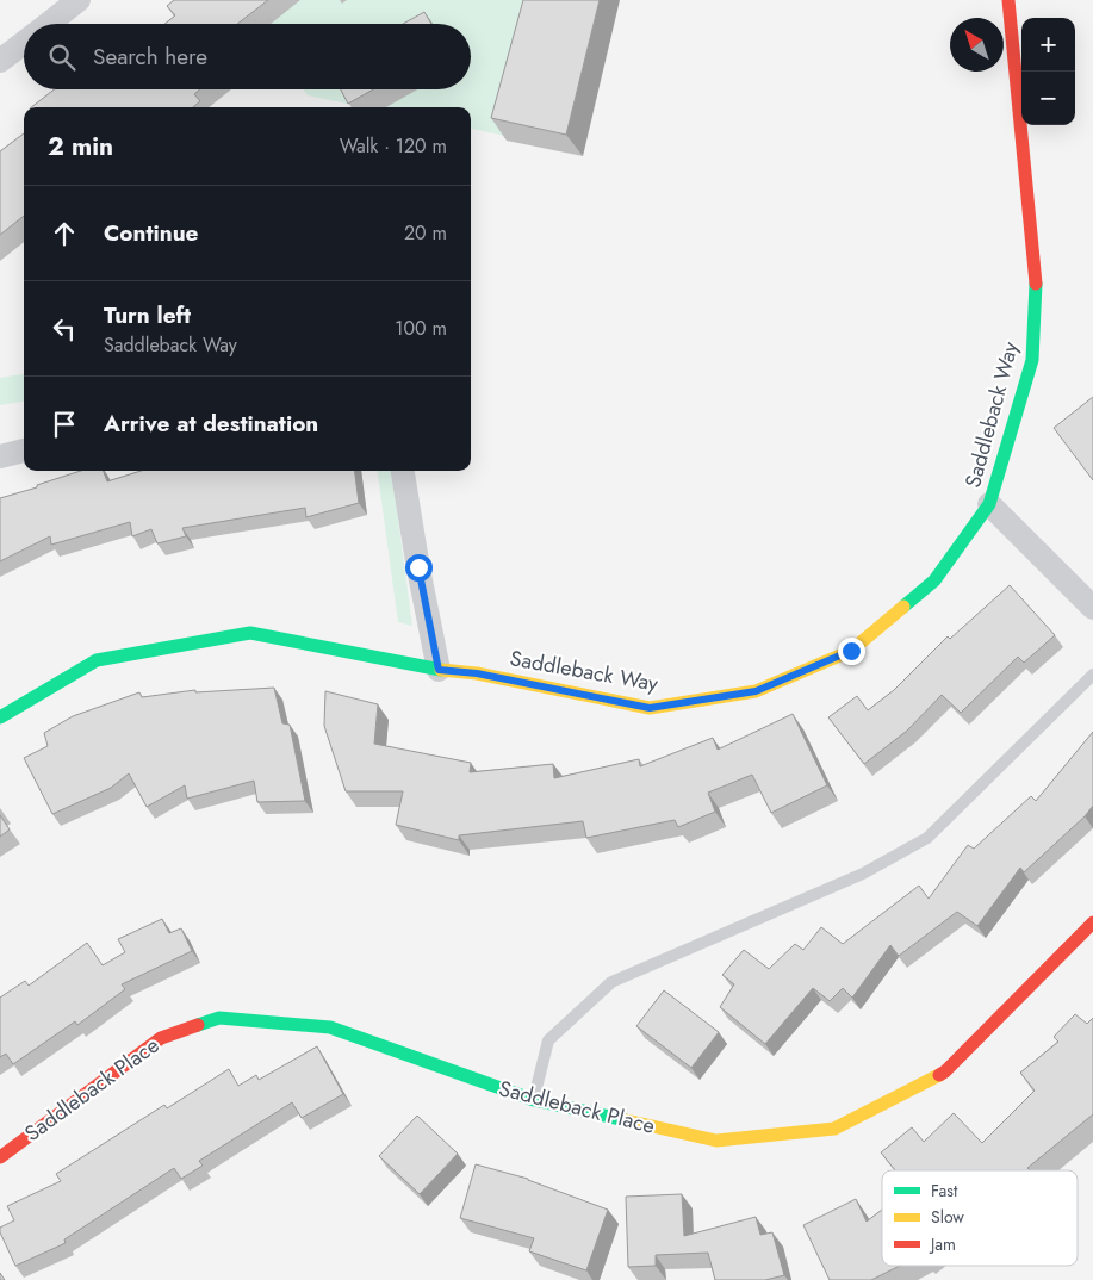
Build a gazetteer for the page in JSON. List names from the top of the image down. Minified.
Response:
{"streets":{"street":["Saddleback Way","Saddleback Place"]},"legend":["Fast","Slow","Jam"],"north":"top left","page":{"map_buttons":["+","−"],"search":"Search here","heading":["2 min","Walk · 120 m"],"list":[["Continue","20 m"],["Turn left","Saddleback Way","100 m"],"Arrive at destination"]}}
